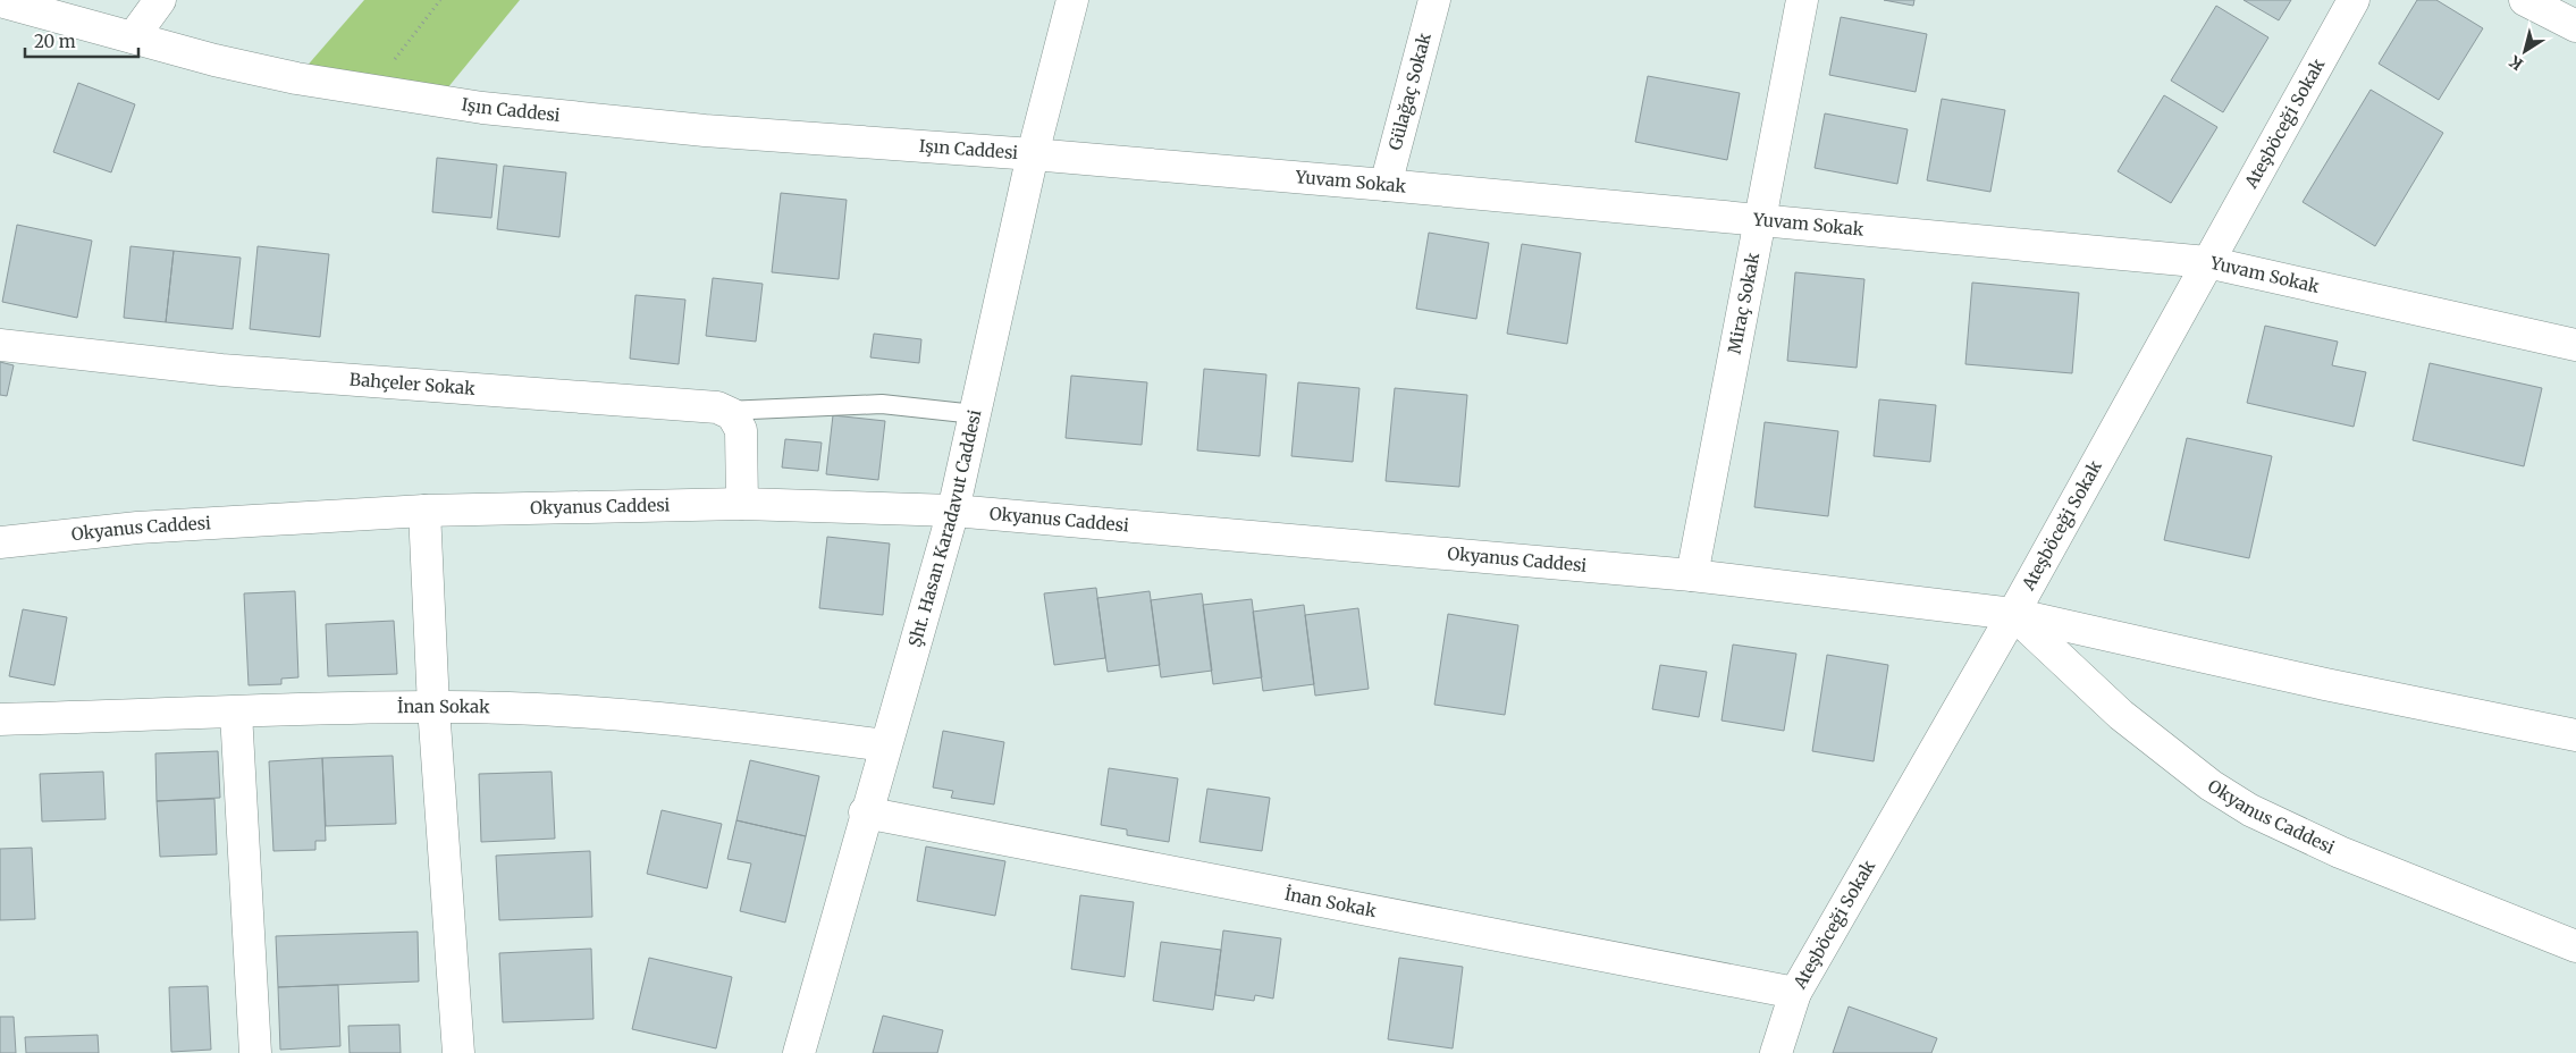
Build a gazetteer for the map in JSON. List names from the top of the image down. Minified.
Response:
{"streets":{"street":["Gülağaç Sokak","Işın Caddesi","Ateşböceği Sokak","Yuvam Sokak","Miraç Sokak","Bahçeler Sokak","Okyanus Caddesi","Şht. Hasan Karadavut Caddesi","İnan Sokak"]},"crossings":[["Gülağaç Sokak","Yuvam Sokak"],["Işın Caddesi","Yuvam Sokak"],["Işın Caddesi","Şht. Hasan Karadavut Caddesi"],["Ateşböceği Sokak","Yuvam Sokak"],["Ateşböceği Sokak","Okyanus Caddesi"],["Ateşböceği Sokak","İnan Sokak"],["Yuvam Sokak","Miraç Sokak"],["Yuvam Sokak","Şht. Hasan Karadavut Caddesi"],["Miraç Sokak","Okyanus Caddesi"],["Okyanus Caddesi","Şht. Hasan Karadavut Caddesi"],["Şht. Hasan Karadavut Caddesi","İnan Sokak"]],"scale_bar":"20 m","north":"bottom left"}
